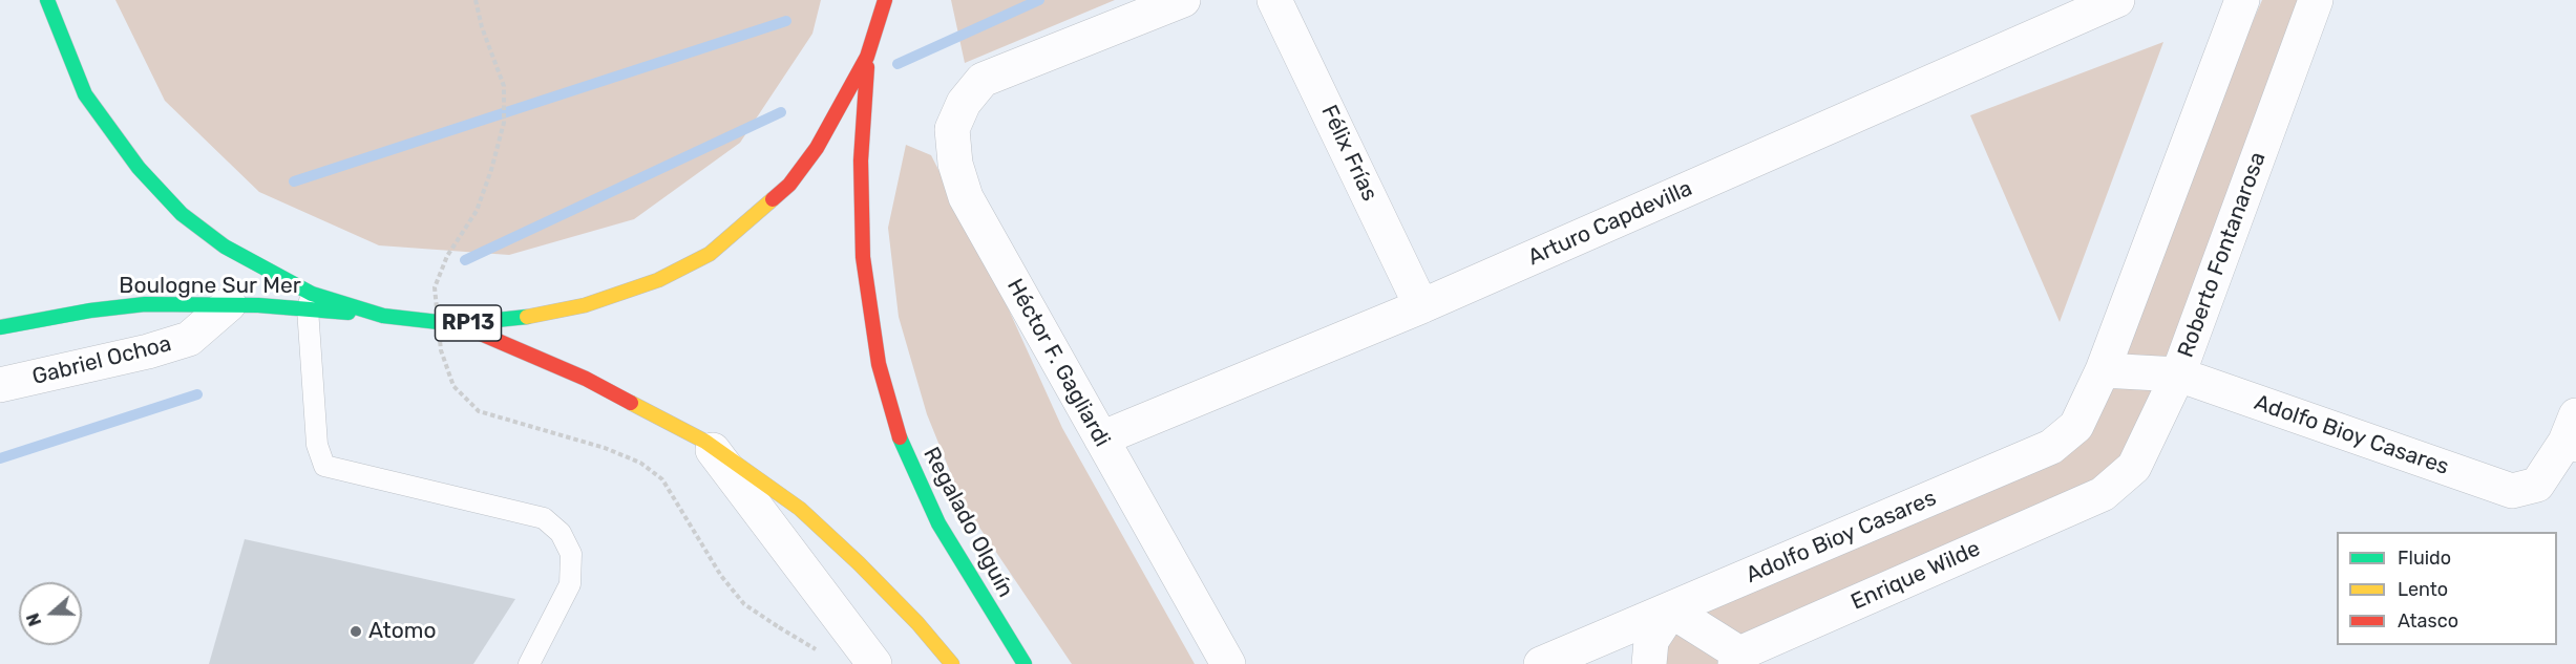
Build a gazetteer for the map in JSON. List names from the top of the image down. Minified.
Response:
{"streets":{"main road":["Boulogne Sur Mer","RP13","Regalado Olguín"],"street":["Félix Frías","Arturo Capdevilla","Roberto Fontanarosa","Gabriel Ochoa","Héctor F. Gagliardi","Adolfo Bioy Casares","Enrique Wilde"]},"crossings":[["Félix Frías","Arturo Capdevilla"],["Arturo Capdevilla","Héctor F. Gagliardi"],["Roberto Fontanarosa","Adolfo Bioy Casares"],["Roberto Fontanarosa","Enrique Wilde"],["Boulogne Sur Mer","RP13"],["Boulogne Sur Mer","Gabriel Ochoa"],["RP13","Regalado Olguín"]],"places":["Atomo"],"legend":["Fluido","Lento","Atasco"],"north":"left"}
